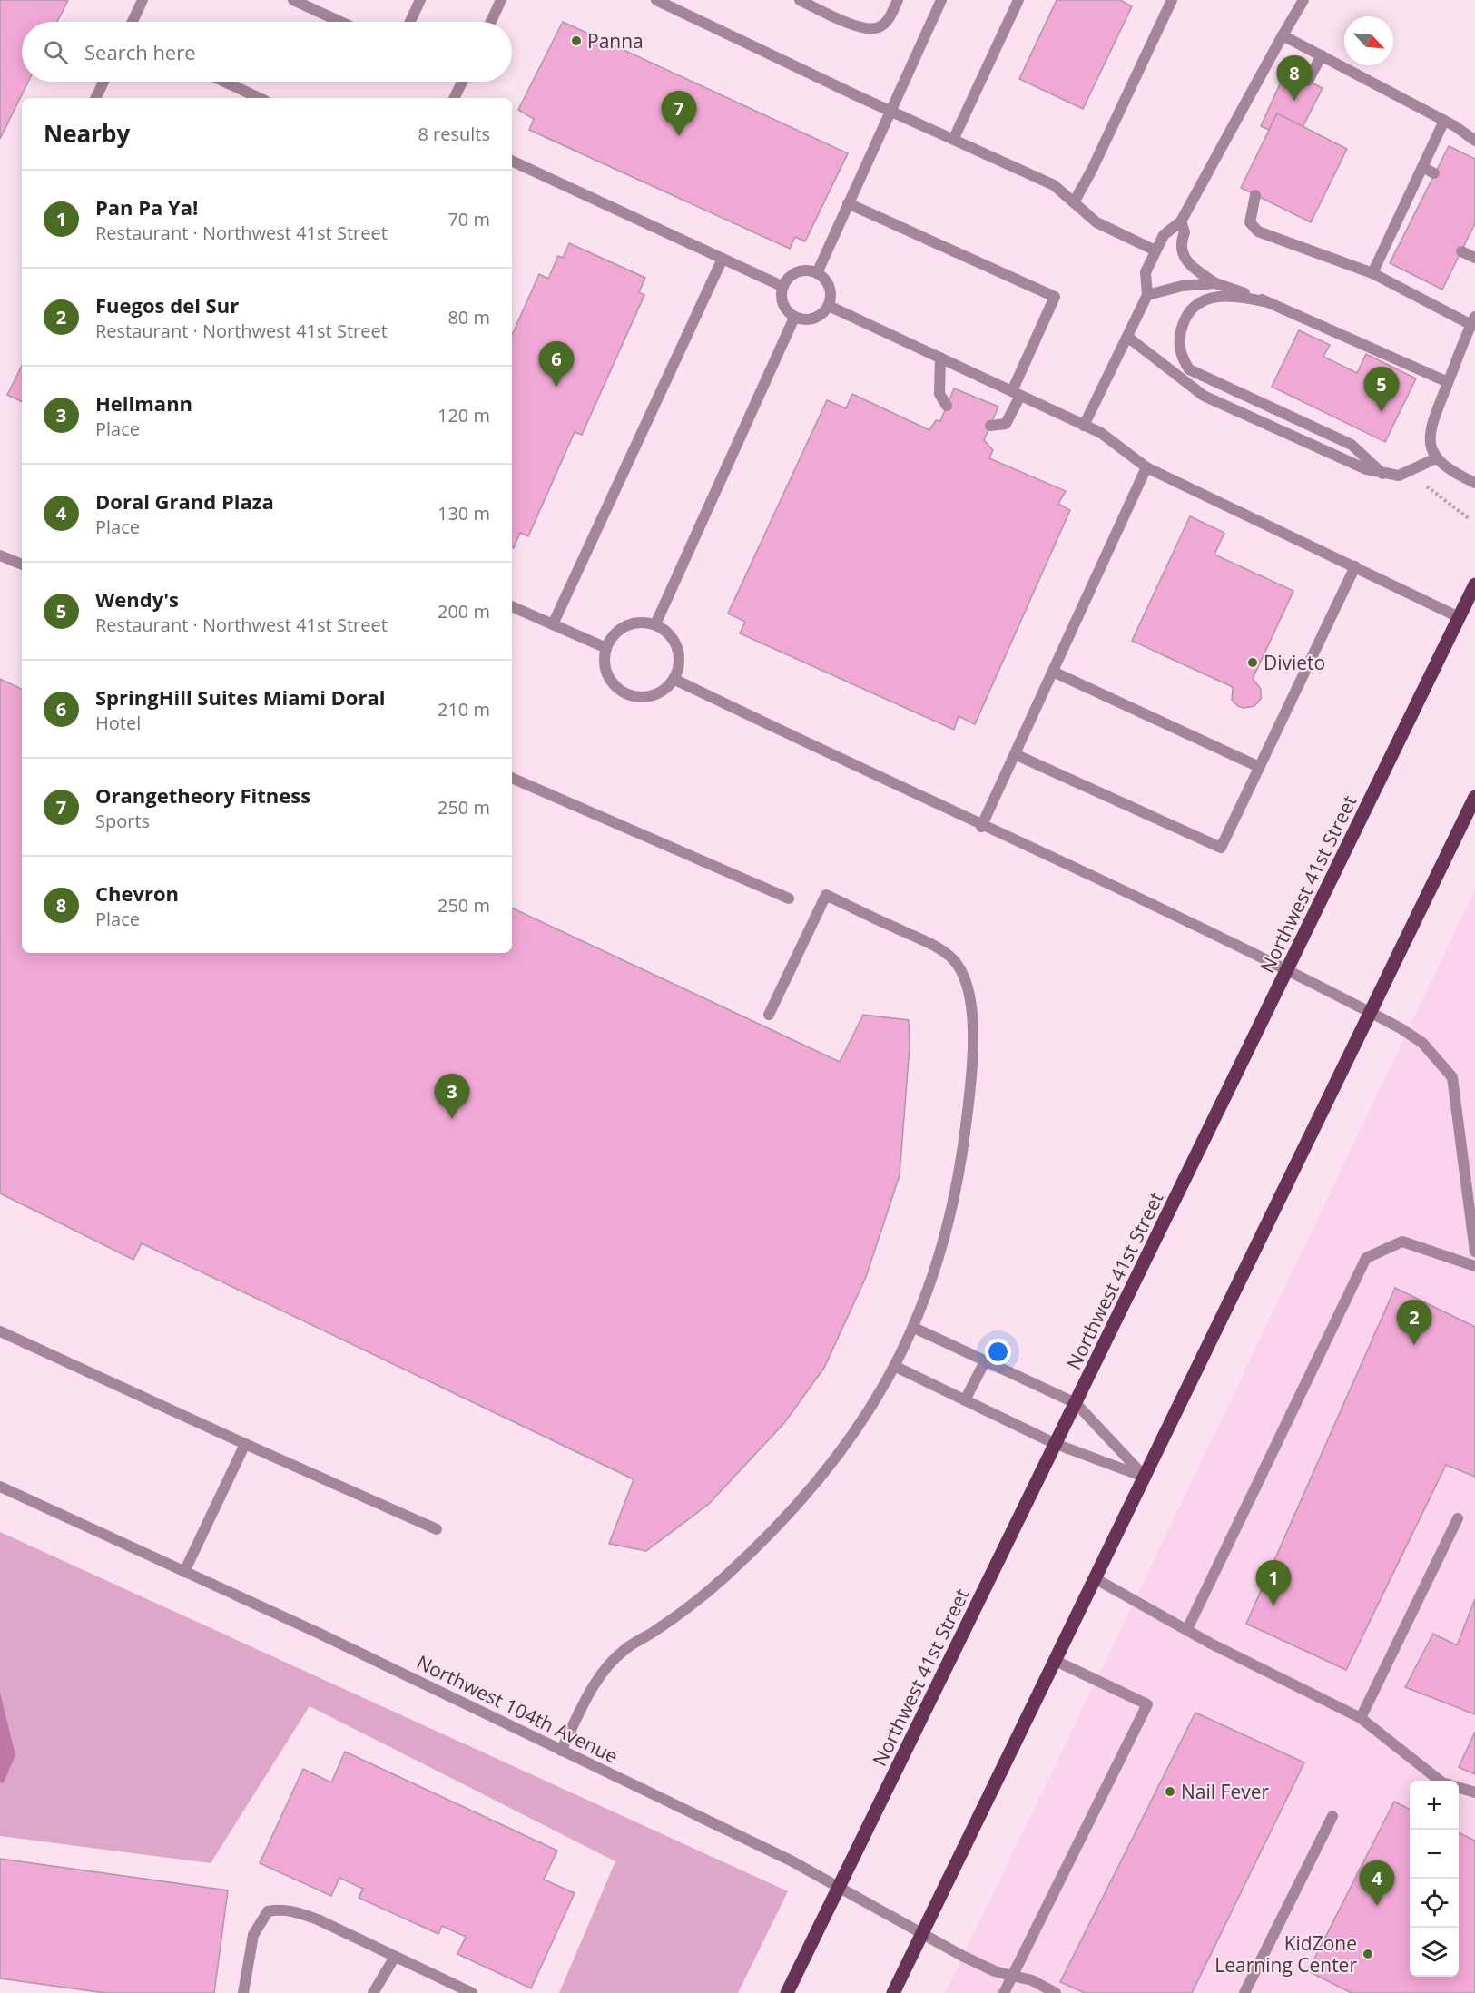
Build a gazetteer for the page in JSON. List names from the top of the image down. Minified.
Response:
{"streets":{"main road":["Northwest 41st Street"],"street":["Northwest 104th Avenue"]},"crossings":[["Northwest 41st Street","Northwest 104th Avenue"]],"places":["Panna","Divieto","Nail Fever","KidZone Learning Center"],"north":"bottom right","page":{"search":"Search here","pins":["8","7","6","5","3","2","1","4"],"heading":["Nearby","8 results"],"list":[{"mark":"1","name":"Pan Pa Ya!","note":"Restaurant · Northwest 41st Street","value":"70 m"},{"mark":"2","name":"Fuegos del Sur","note":"Restaurant · Northwest 41st Street","value":"80 m"},{"mark":"3","name":"Hellmann","note":"Place","value":"120 m"},{"mark":"4","name":"Doral Grand Plaza","note":"Place","value":"130 m"},{"mark":"5","name":"Wendy's","note":"Restaurant · Northwest 41st Street","value":"200 m"},{"mark":"6","name":"SpringHill Suites Miami Doral","note":"Hotel","value":"210 m"},{"mark":"7","name":"Orangetheory Fitness","note":"Sports","value":"250 m"},{"mark":"8","name":"Chevron","note":"Place","value":"250 m"}],"map_buttons":["+","−"]}}
